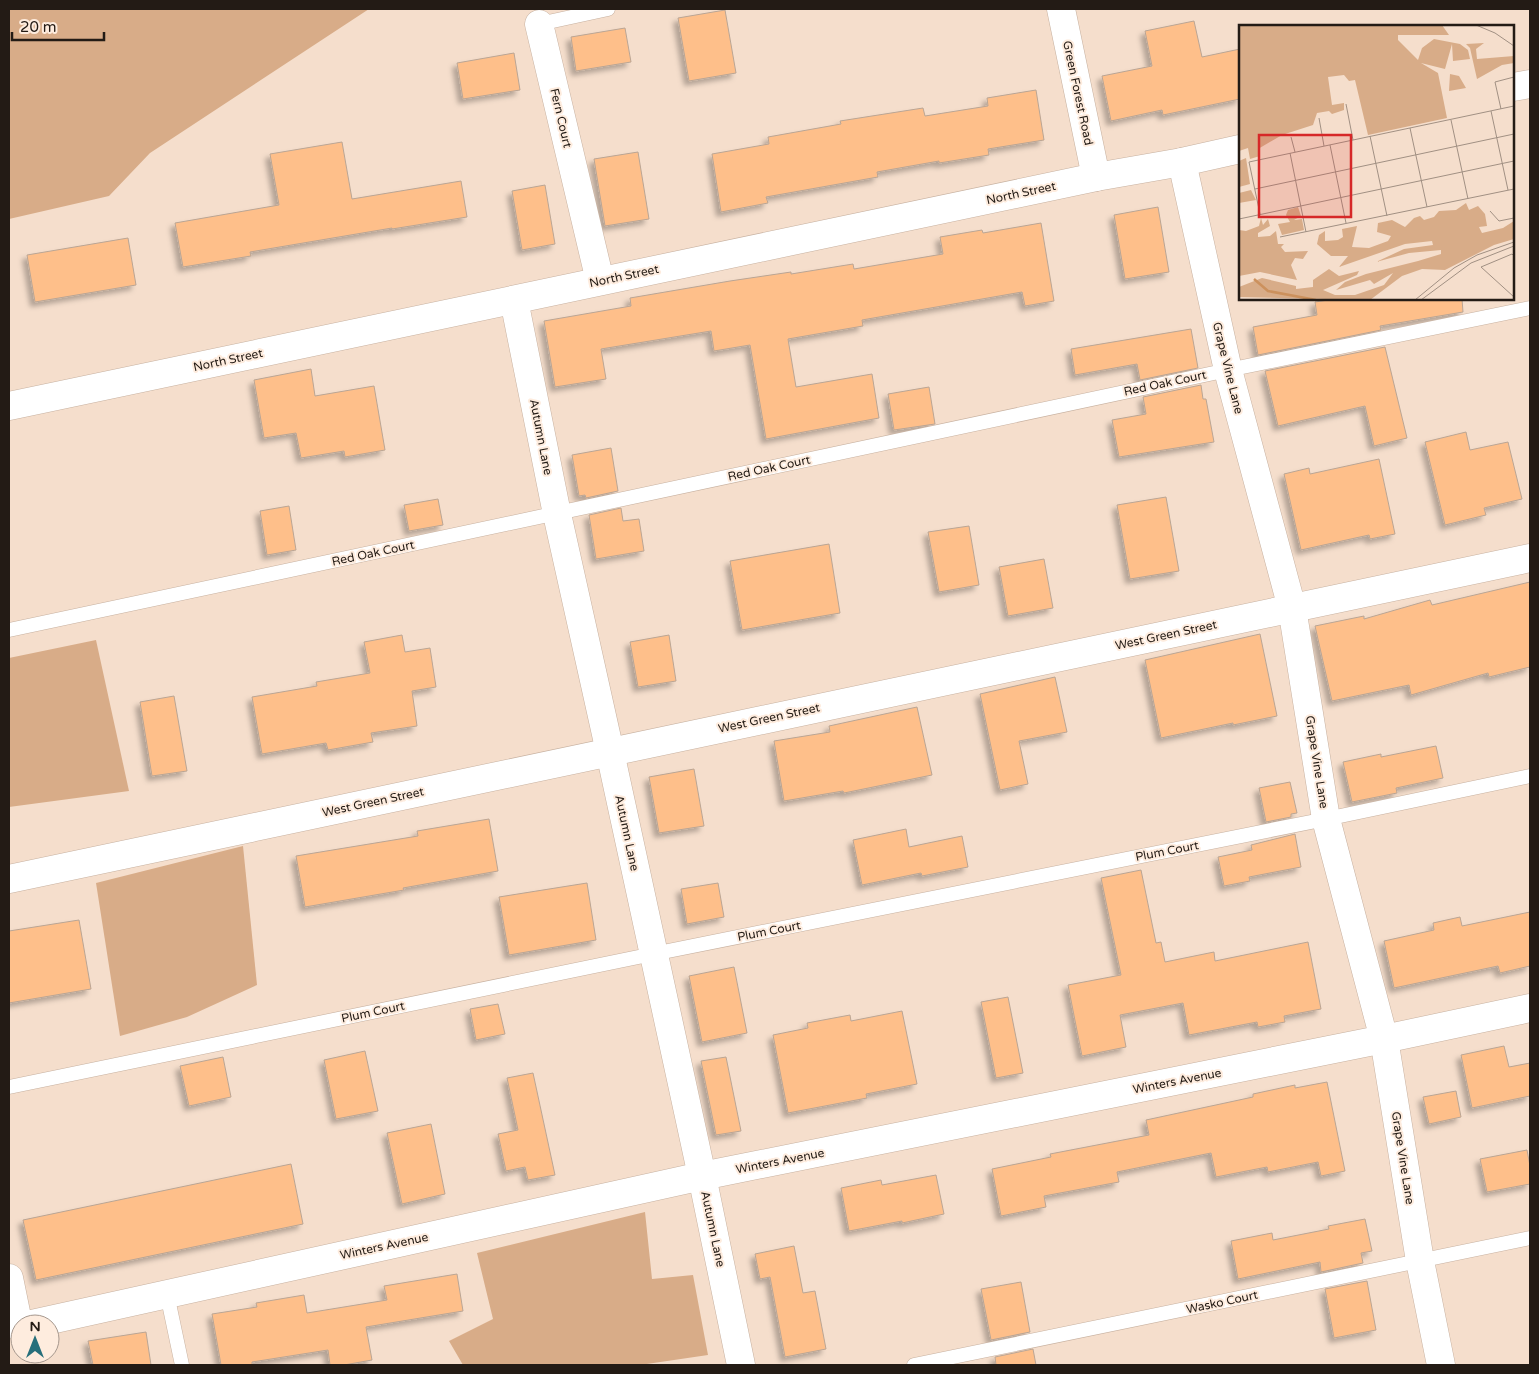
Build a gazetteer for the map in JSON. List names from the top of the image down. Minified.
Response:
{"streets":{"street":["Green Forest Road","Fern Court","North Street","Grape Vine Lane","Autumn Lane","West Green Street","Winters Avenue"],"lane":["Red Oak Court","Plum Court","Wasko Court"]},"crossings":[["Green Forest Road","North Street"],["Fern Court","North Street"],["North Street","Grape Vine Lane"],["North Street","Autumn Lane"],["Grape Vine Lane","Red Oak Court"],["Grape Vine Lane","West Green Street"],["Grape Vine Lane","Plum Court"],["Grape Vine Lane","Winters Avenue"],["Grape Vine Lane","Wasko Court"],["Red Oak Court","Autumn Lane"],["Autumn Lane","West Green Street"],["Autumn Lane","Plum Court"],["Autumn Lane","Winters Avenue"]],"scale_bar":"20 m","north":"top"}
